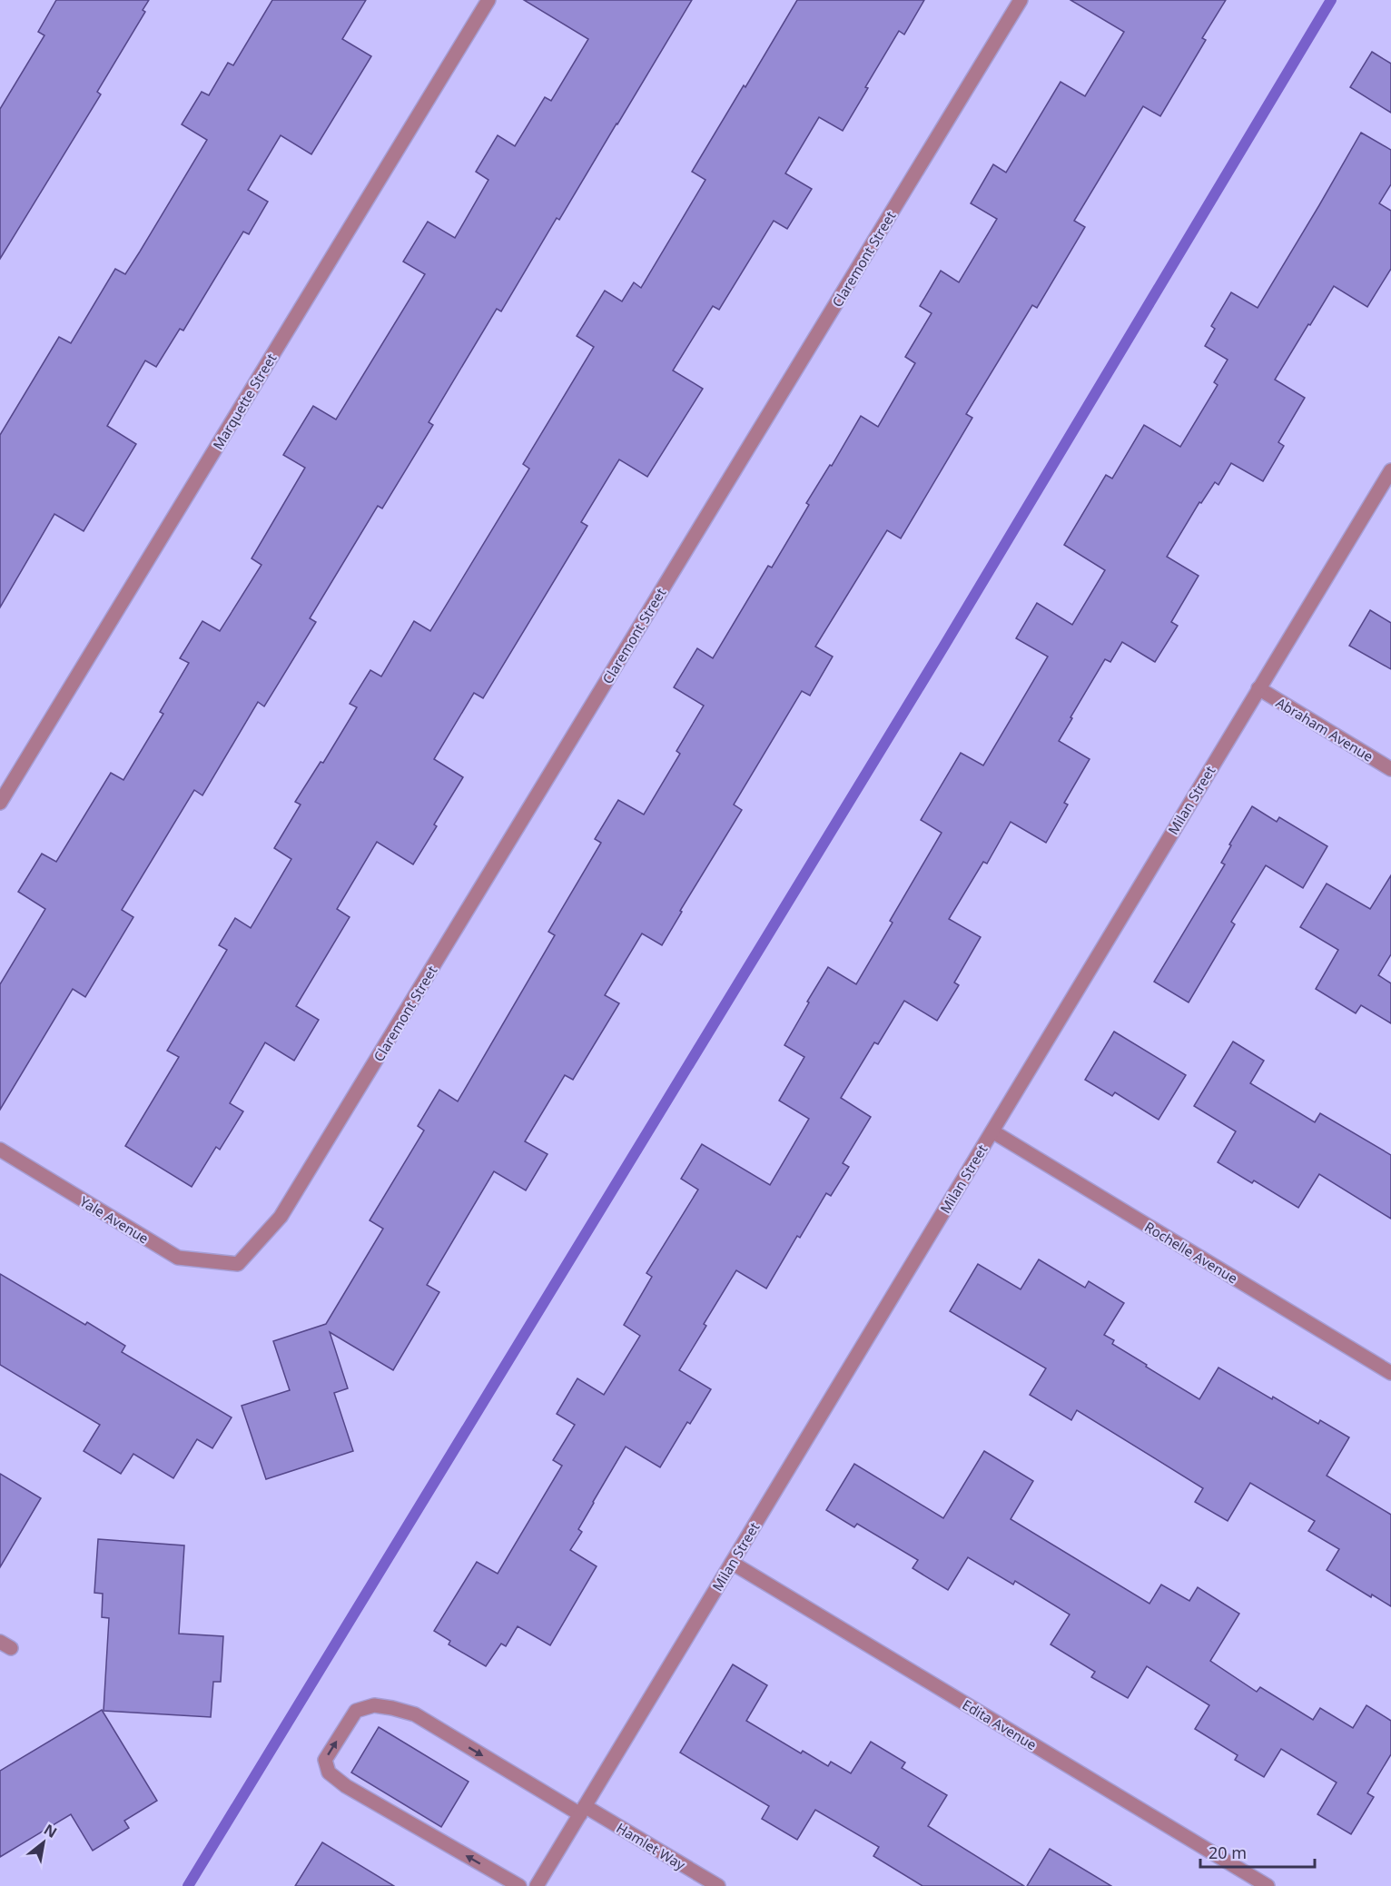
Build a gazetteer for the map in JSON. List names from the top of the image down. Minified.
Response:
{"streets":{"street":["Claremont Street","Marquette Street","Abraham Avenue","Milan Street","Yale Avenue","Rochelle Avenue","Edita Avenue","Hamlet Way"]},"crossings":[["Claremont Street","Yale Avenue"],["Abraham Avenue","Milan Street"],["Milan Street","Rochelle Avenue"],["Milan Street","Edita Avenue"],["Milan Street","Hamlet Way"]],"scale_bar":"20 m","north":"top right"}
